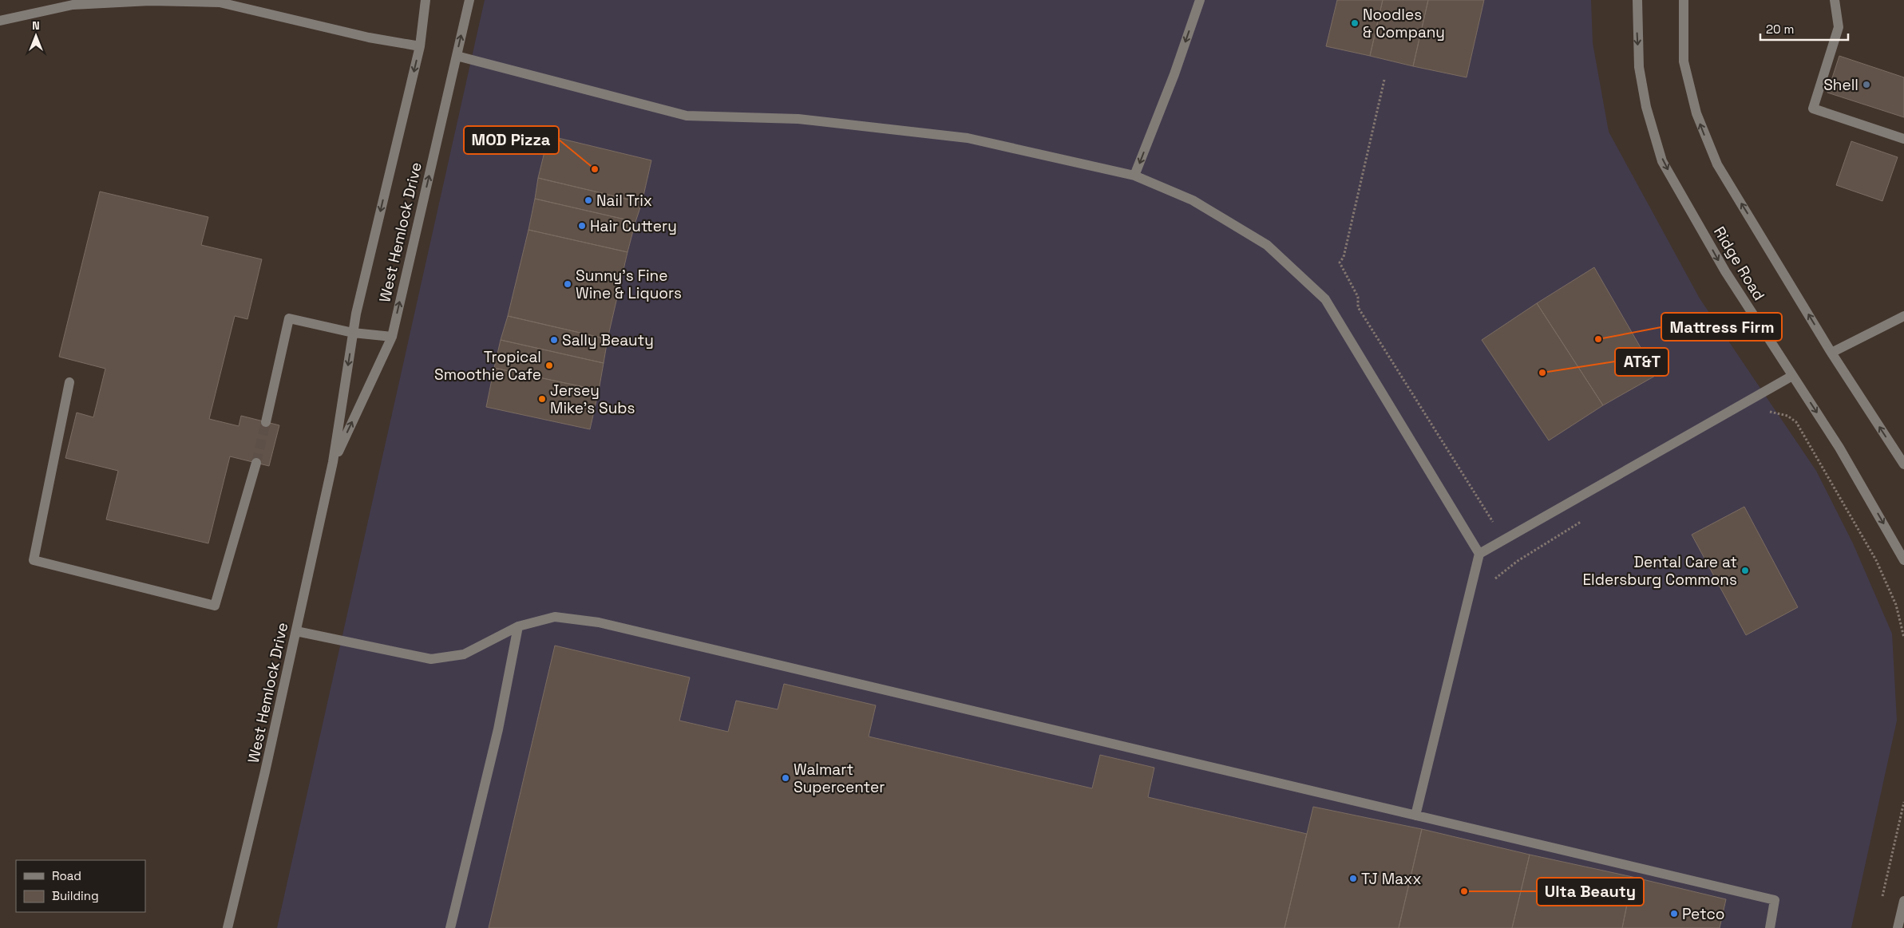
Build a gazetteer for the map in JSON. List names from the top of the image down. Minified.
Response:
{"streets":{"street":["West Hemlock Drive","Ridge Road"]},"places":["Noodles & Company","Shell","MOD Pizza","Nail Trix","Hair Cuttery","Sunny's Fine Wine & Liquors","Mattress Firm","Sally Beauty","Tropical Smoothie Cafe","AT&T","Jersey Mike's Subs","Dental Care at Eldersburg Commons","Walmart Supercenter","TJ Maxx","Ulta Beauty","Petco"],"legend":["Road","Building"],"scale_bar":"20 m","north":"top"}
